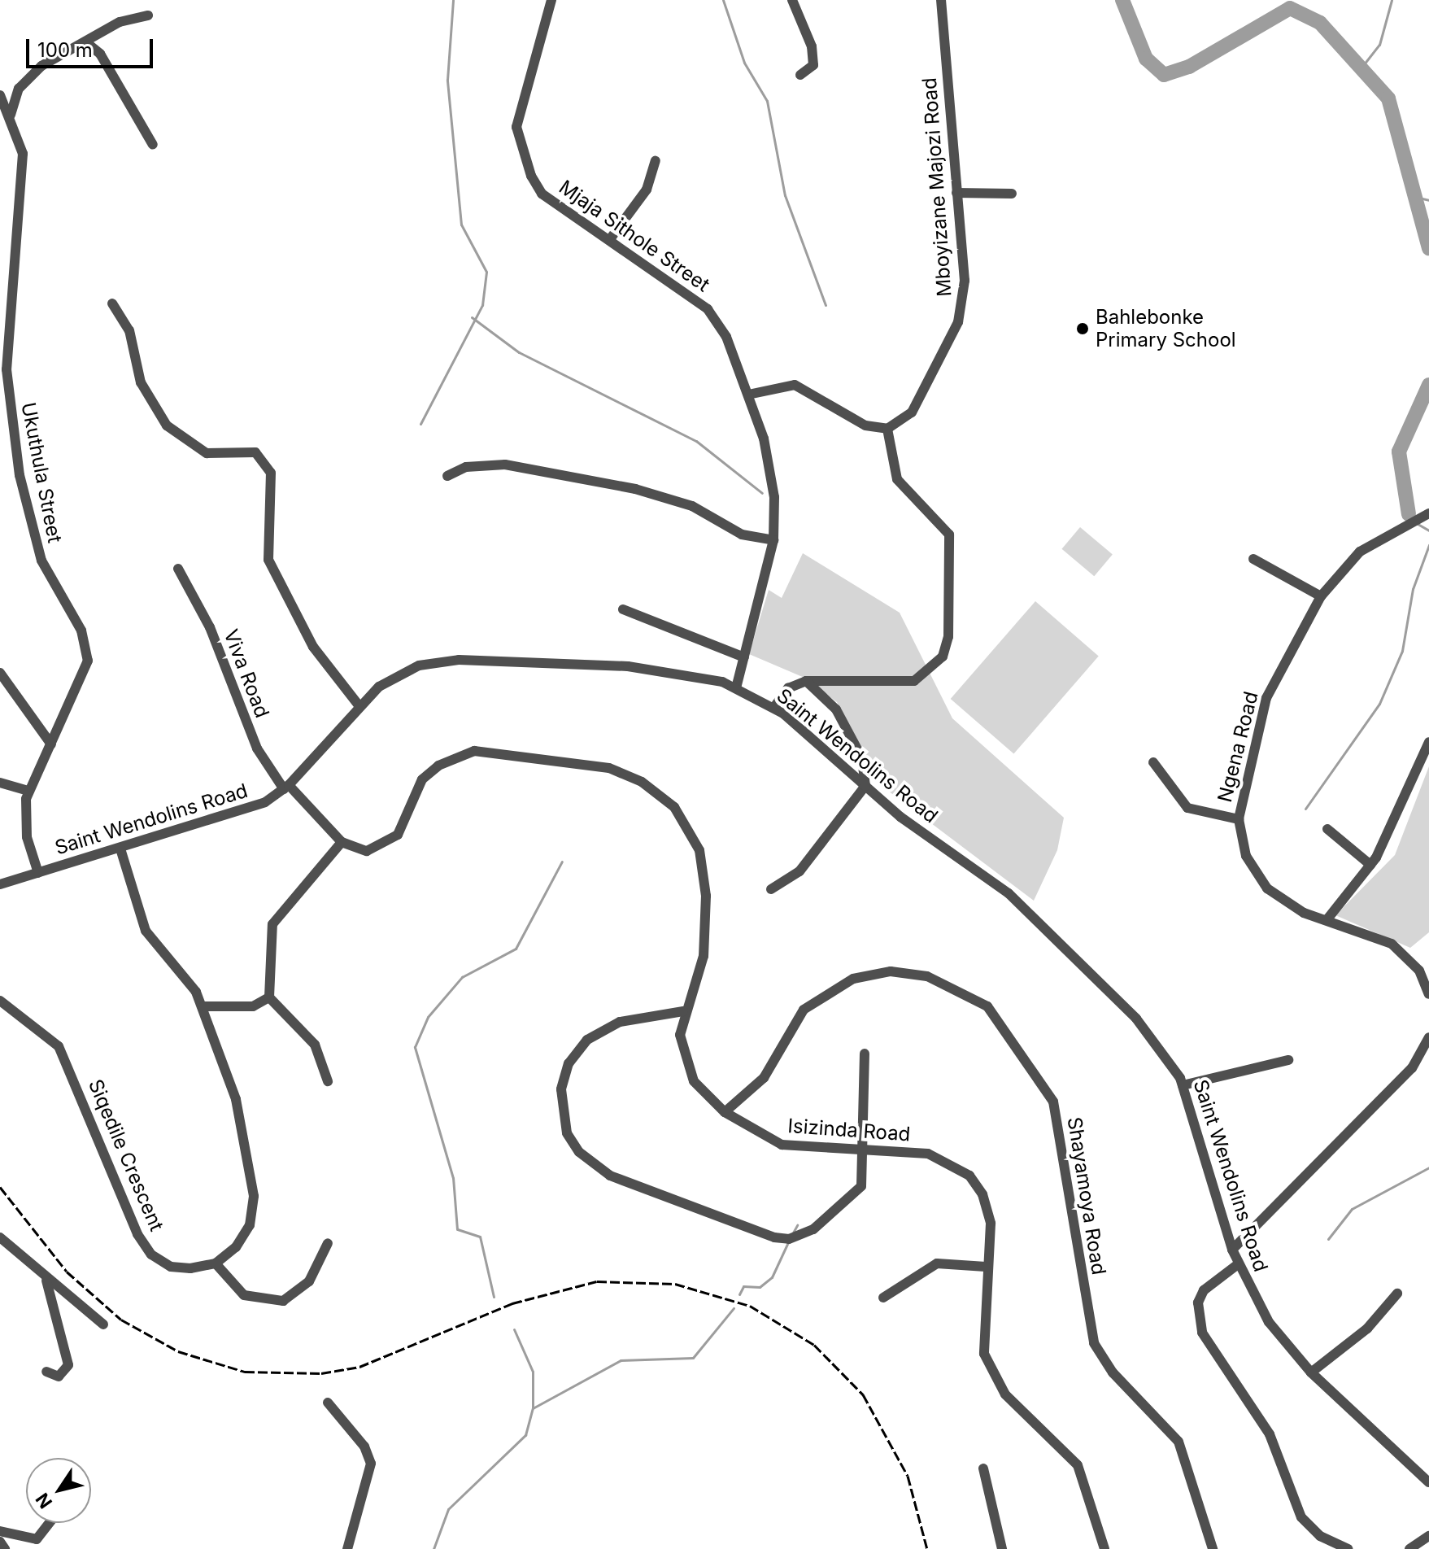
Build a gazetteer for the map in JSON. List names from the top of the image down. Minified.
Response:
{"streets":{"street":["Mboyizane Majozi Road","Mjaja Sithole Street","Ukuthula Street","Viva Road","Ngena Road","Saint Wendolins Road","Isizinda Road","Siqedile Crescent","Shayamoya Road"]},"crossings":[["Mjaja Sithole Street","Saint Wendolins Road"],["Ukuthula Street","Saint Wendolins Road"],["Viva Road","Saint Wendolins Road"],["Isizinda Road","Shayamoya Road"]],"places":["Bahlebonke Primary School"],"scale_bar":"100 m","north":"bottom left"}
